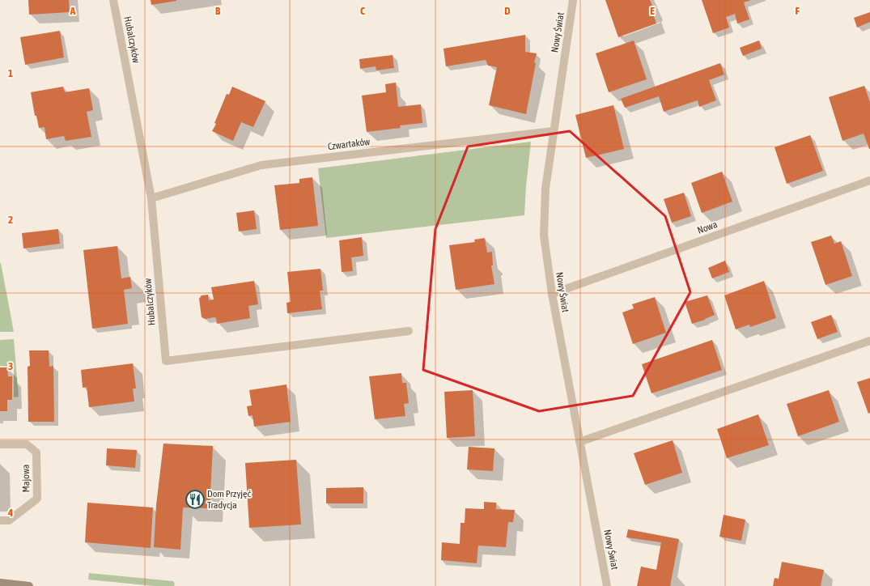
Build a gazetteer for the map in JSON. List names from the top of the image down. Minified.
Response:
{"streets":{"street":["Nowy Świat","Hubalczyków","Czwartaków","Nowa","Majowa"]},"crossings":[["Nowy Świat","Czwartaków"],["Nowy Świat","Nowa"],["Hubalczyków","Czwartaków"]],"places":{"restaurant":["Dom Przyjęć Tradycja"]},"grid":{"columns":["A","B","C","D","E","F"],"rows":["1","2","3","4"]}}
